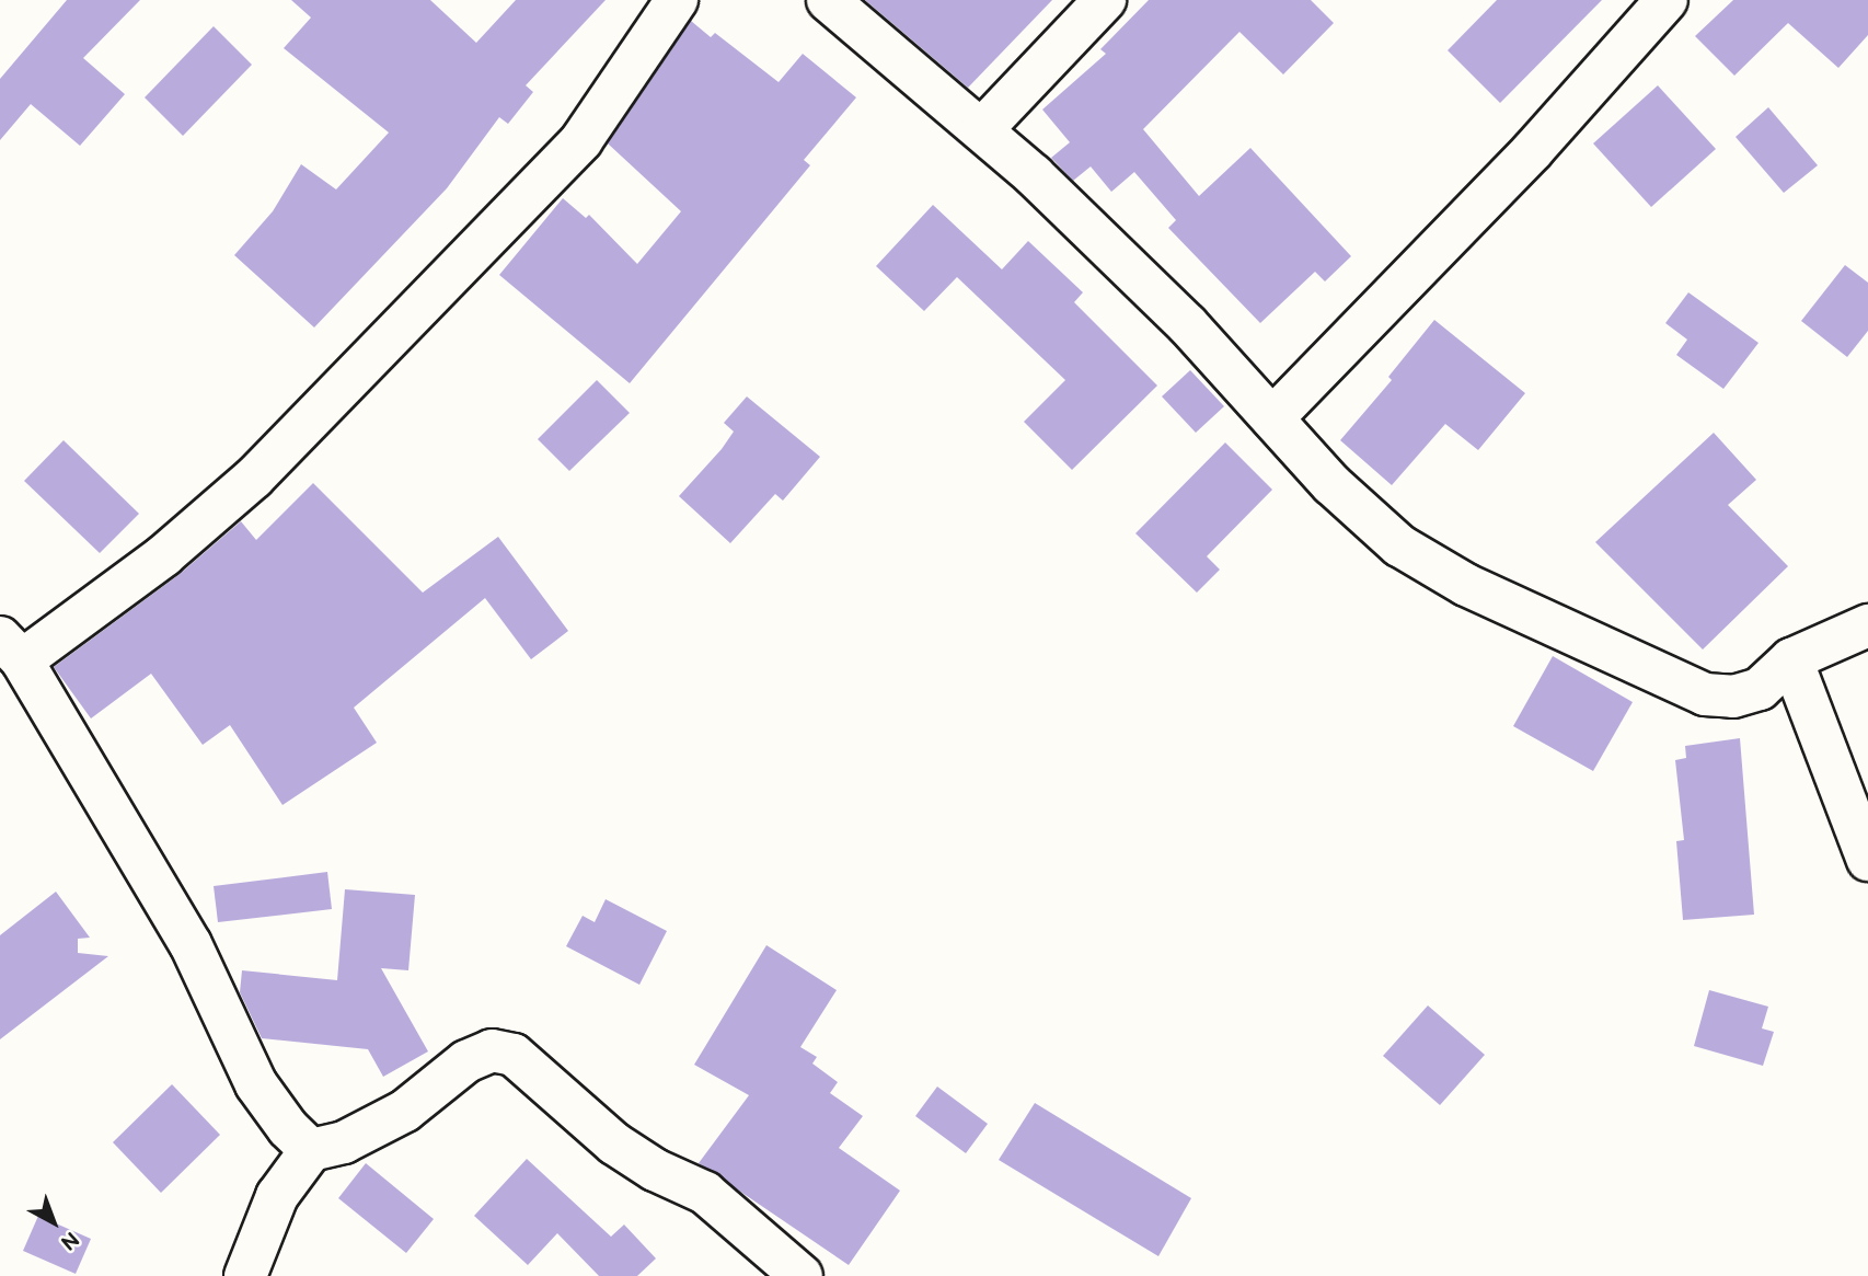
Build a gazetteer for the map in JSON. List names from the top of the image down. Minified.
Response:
{"north":"bottom right"}
